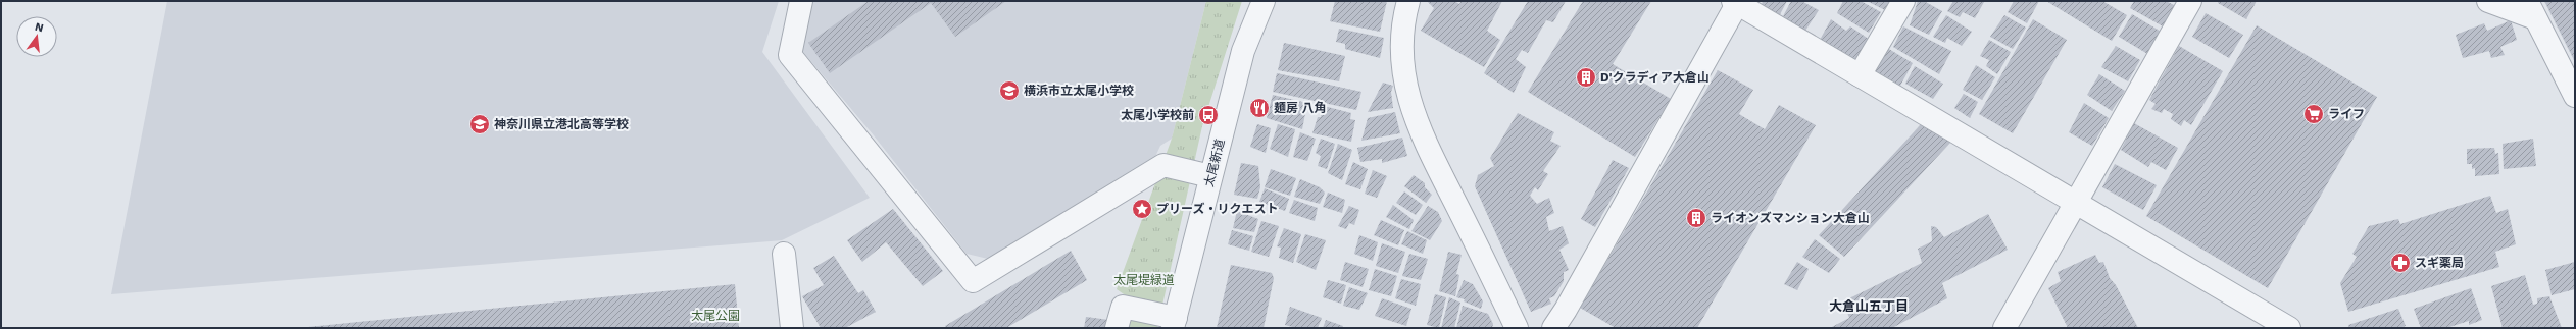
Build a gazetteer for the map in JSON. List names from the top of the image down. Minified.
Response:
{"streets":{"street":["太尾新道"]},"districts":["大倉山五丁目"],"parks":["太尾堤緑道","太尾公園"],"places":{"building":["D'クラディア大倉山","ライオンズマンション大倉山"],"school or university":["横浜市立太尾小学校","神奈川県立港北高等学校"],"restaurant":["麺房 八角"],"supermarket":["ライフ"],"bus stop":["太尾小学校前"],"place":["プリーズ・リクエスト"],"pharmacy":["スギ薬局"]},"north":"top"}
